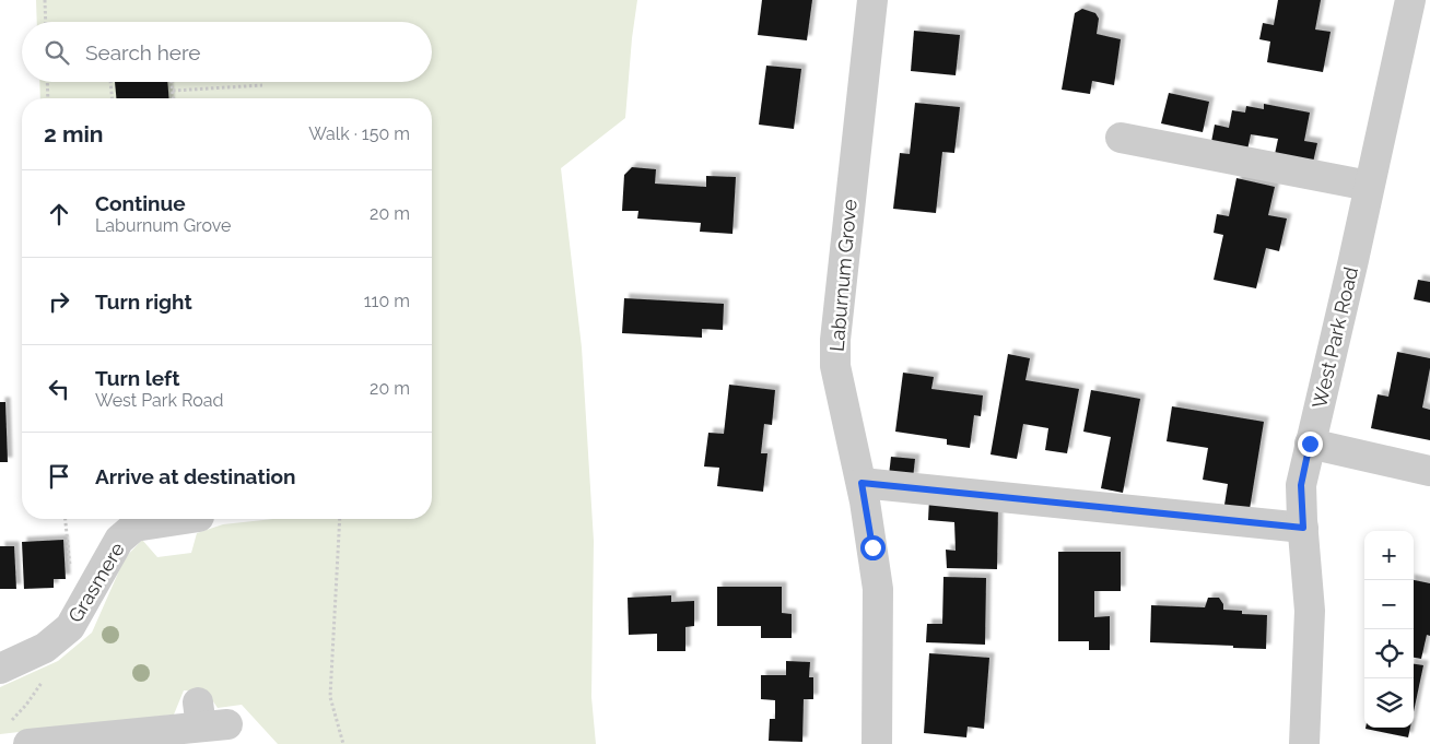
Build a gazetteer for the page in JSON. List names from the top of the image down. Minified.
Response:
{"streets":{"street":["Laburnum Grove","West Park Road","Grasmere"]},"page":{"search":"Search here","heading":["2 min","Walk · 150 m"],"list":[["Continue","Laburnum Grove","20 m"],["Turn right","110 m"],["Turn left","West Park Road","20 m"],"Arrive at destination"],"map_buttons":["+","−"]}}
